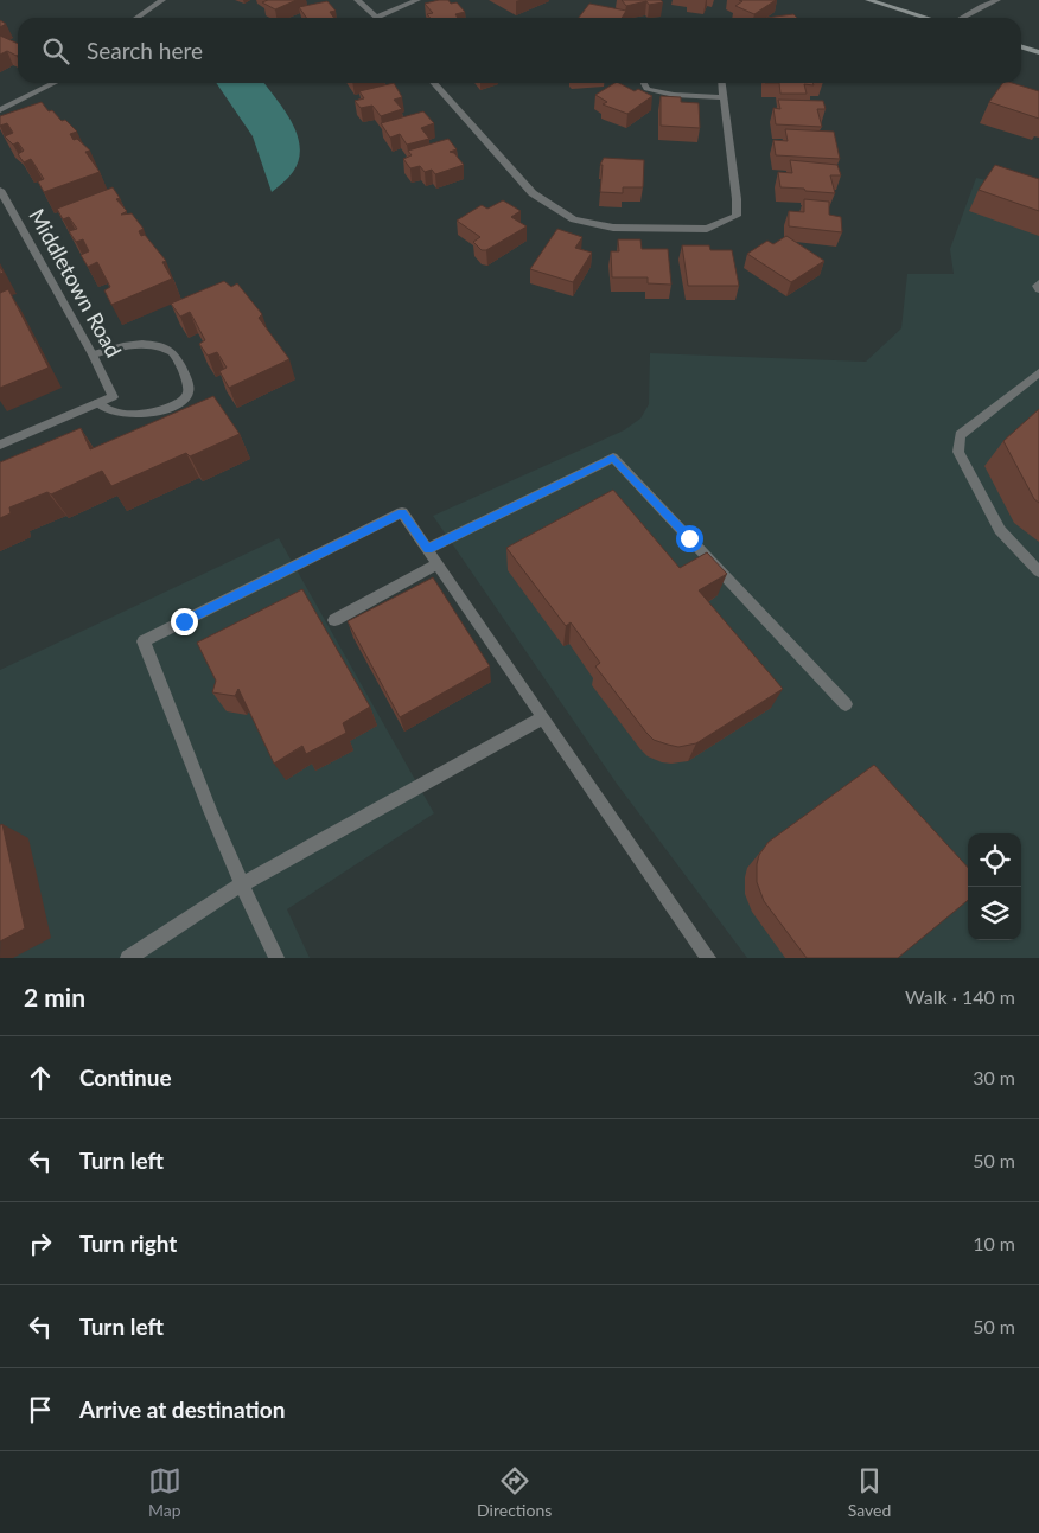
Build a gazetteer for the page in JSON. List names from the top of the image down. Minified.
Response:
{"streets":{"street":["Middletown Road"]},"page":{"search":"Search here","heading":["2 min","Walk · 140 m"],"list":[["Continue","30 m"],["Turn left","50 m"],["Turn right","10 m"],["Turn left","50 m"],"Arrive at destination"],"nav":["Map","Directions","Saved"]}}
